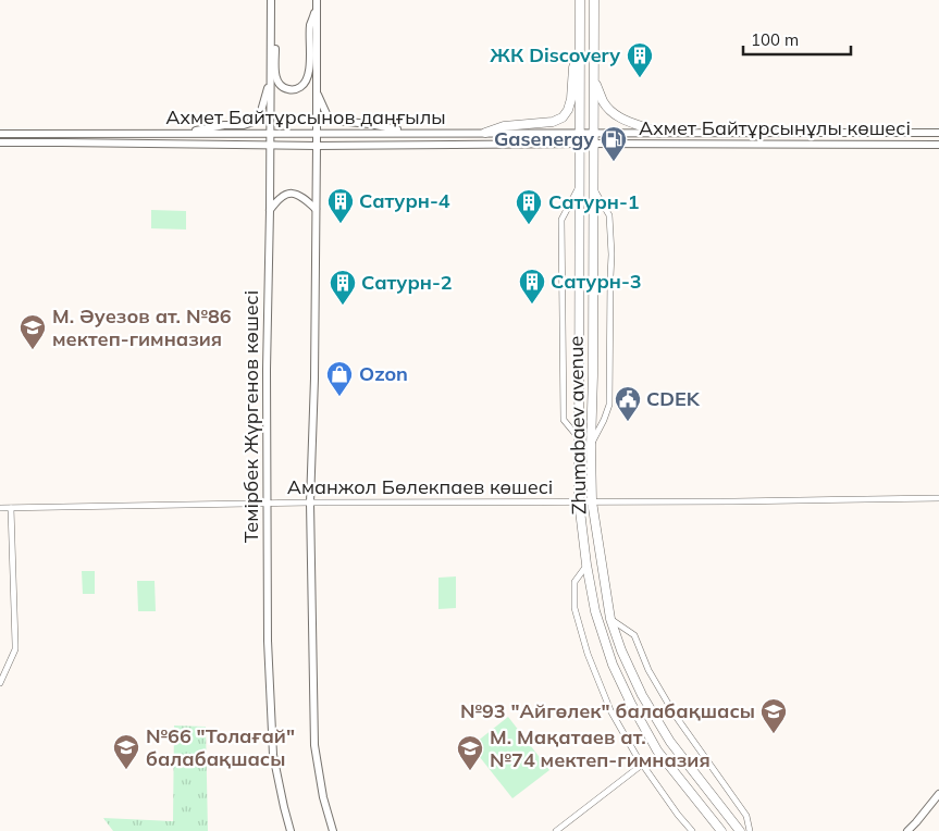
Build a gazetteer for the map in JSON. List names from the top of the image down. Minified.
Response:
{"streets":{"main road":["Zhumabaev avenue"],"street":["Ахмет Байтұрсынов даңғылы","Ахмет Байтұрсынұлы көшесі","Темірбек Жүргенов көшесі","Аманжол Бөлекпаев көшесі"]},"crossings":[["Ахмет Байтұрсынов даңғылы","Ахмет Байтұрсынұлы көшесі"],["Ахмет Байтұрсынов даңғылы","Темірбек Жүргенов көшесі"],["Ахмет Байтұрсынов даңғылы","Zhumabaev avenue"],["Темірбек Жүргенов көшесі","Аманжол Бөлекпаев көшесі"],["Zhumabaev avenue","Аманжол Бөлекпаев көшесі"]],"places":{"building":["ЖК Discovery","Сатурн-4","Сатурн-1","Сатурн-3","Сатурн-2"],"fuel station":["Gasenergy"],"school or university":["М. Әуезов ат. №86 мектеп-гимназия","№93 \"Айгөлек\" балабақшасы","№66 \"Толағай\" балабақшасы","М. Мақатаев ат. №74 мектеп-гимназия"],"shop":["Ozon"],"public building":["CDEK"]},"scale_bar":"100 m"}
